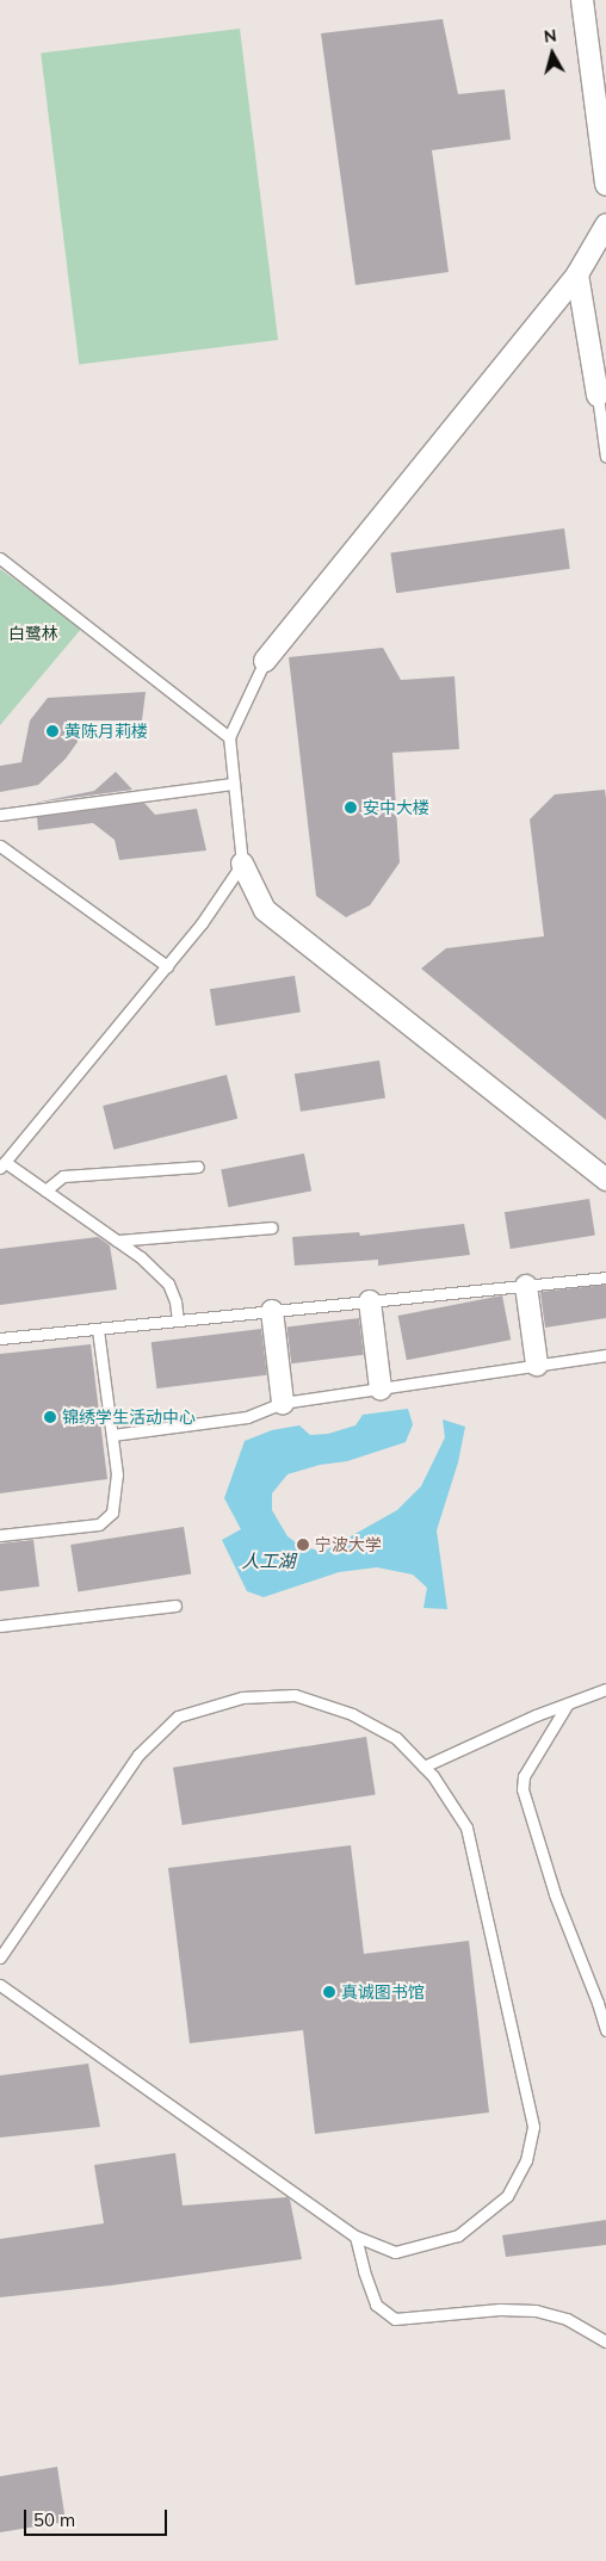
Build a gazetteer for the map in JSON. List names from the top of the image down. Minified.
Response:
{"water":["人工湖"],"parks":["白鹭林"],"places":["黄陈月莉楼","安中大楼","锦绣学生活动中心","宁波大学","真诚图书馆"],"scale_bar":"50 m","north":"top"}
